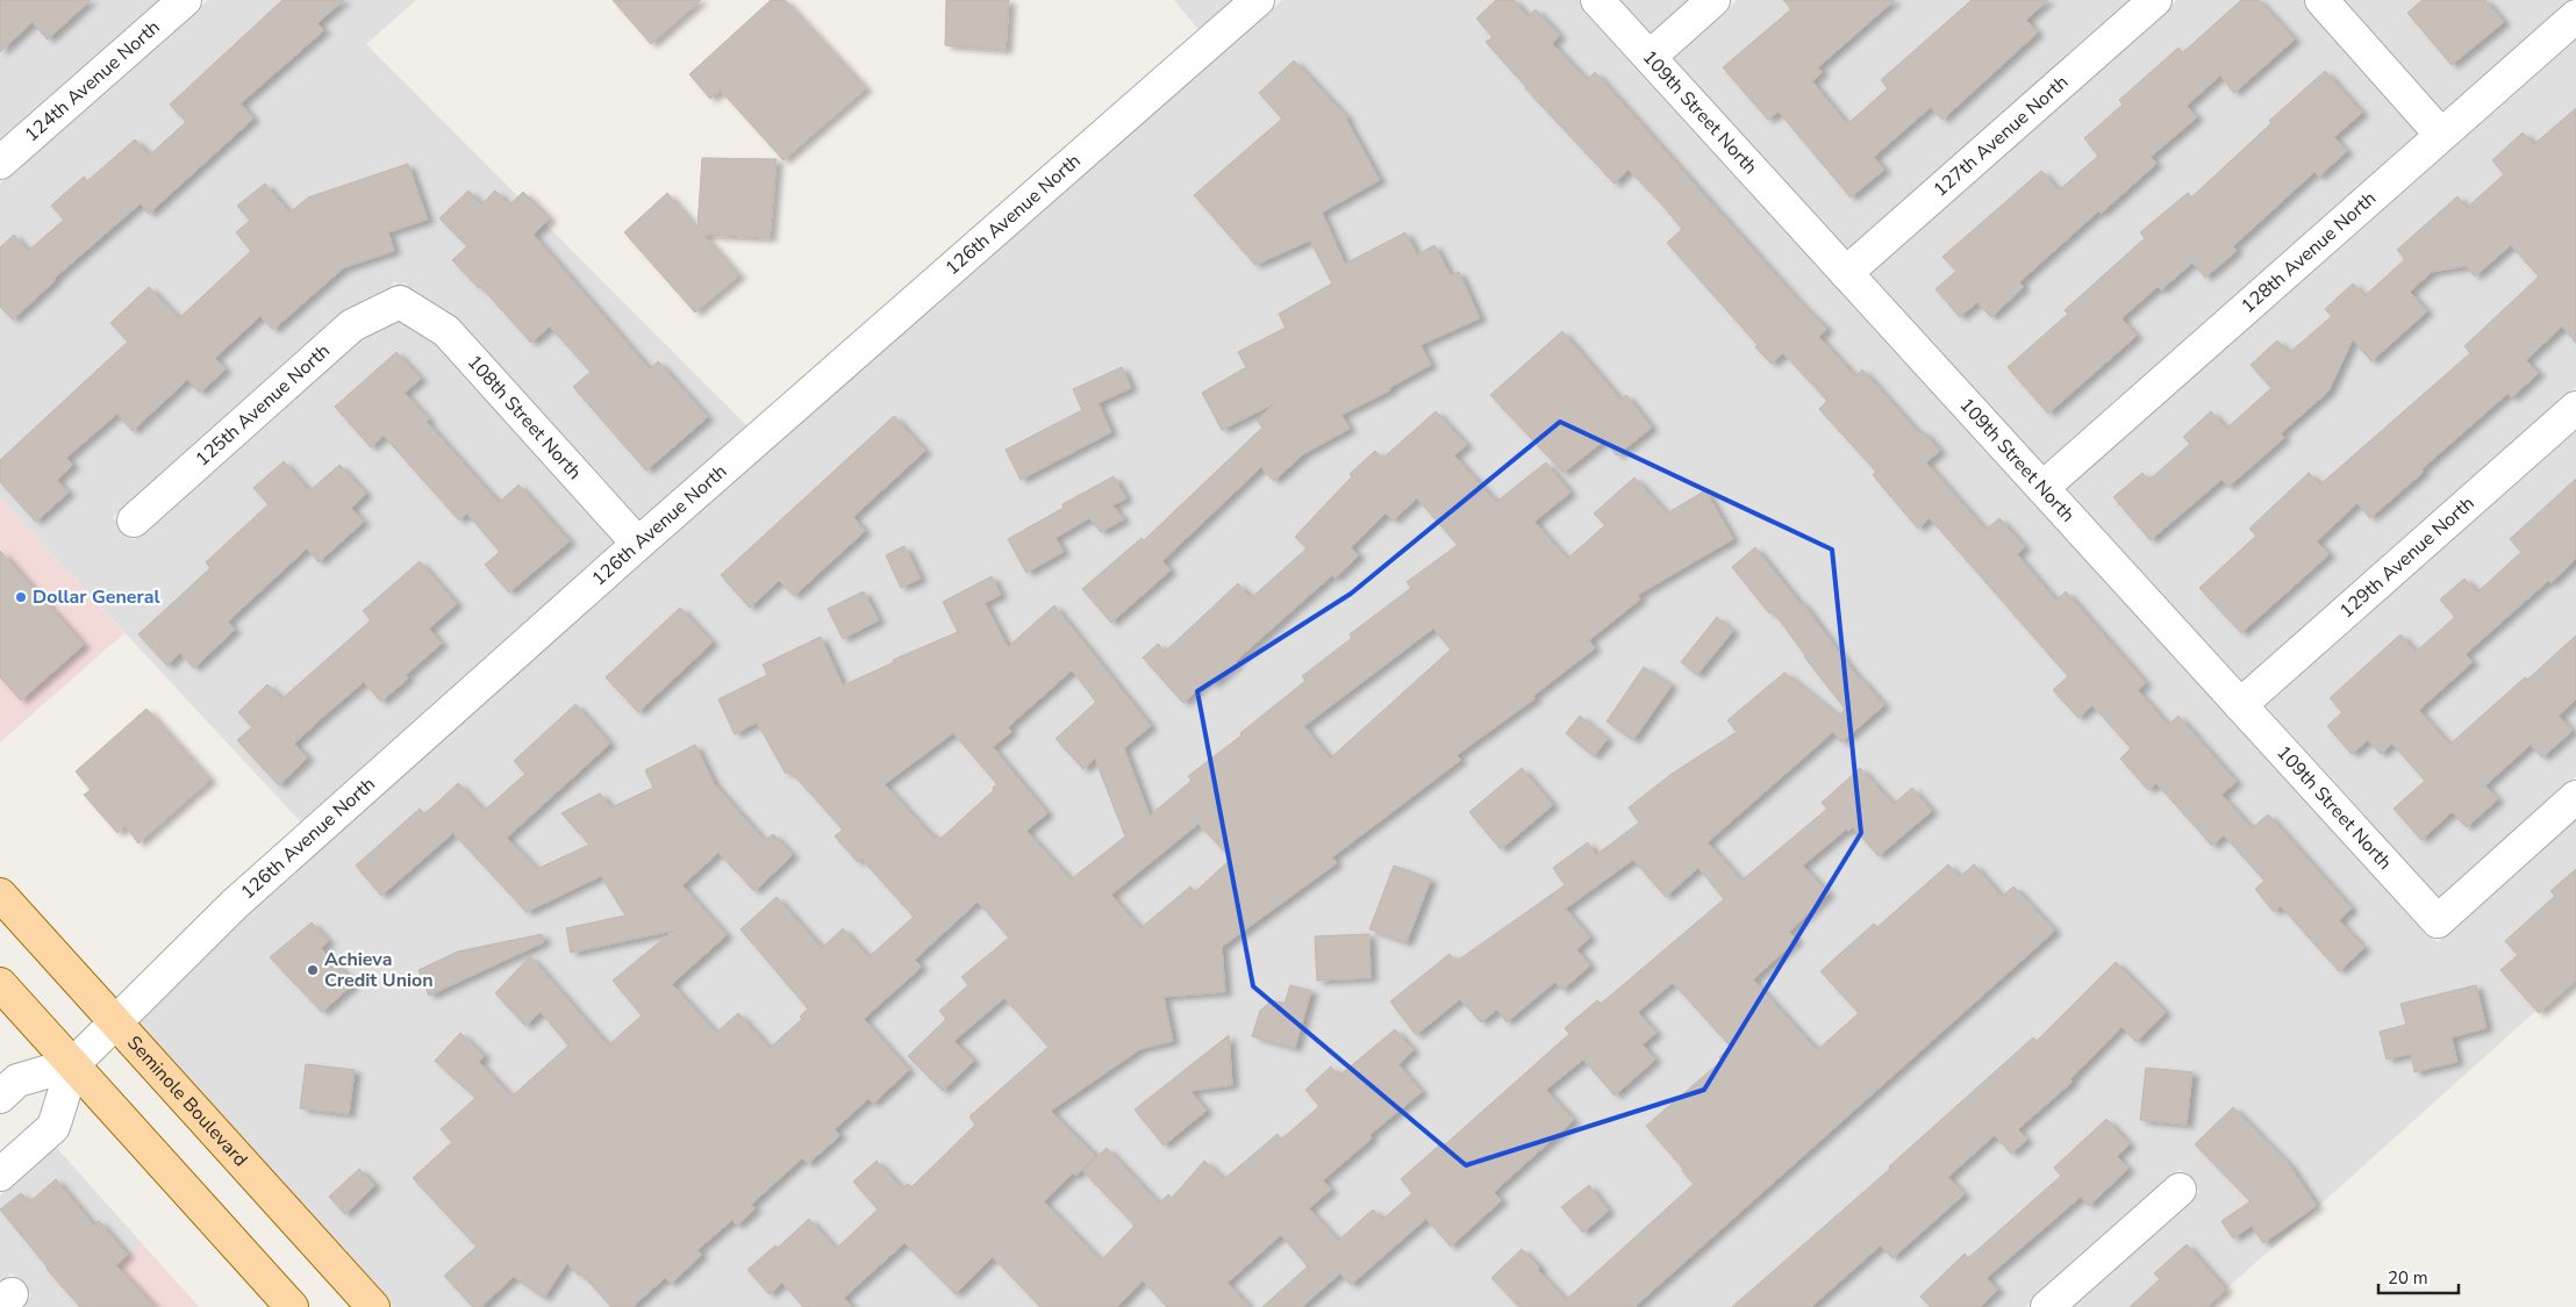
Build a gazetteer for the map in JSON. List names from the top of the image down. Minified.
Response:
{"streets":{"main road":["Seminole Boulevard"],"street":["124th Avenue North","109th Street North","127th Avenue North","126th Avenue North","128th Avenue North","125th Avenue North","108th Street North","129th Avenue North"]},"crossings":[["109th Street North","127th Avenue North"],["109th Street North","128th Avenue North"],["109th Street North","129th Avenue North"],["126th Avenue North","108th Street North"],["126th Avenue North","Seminole Boulevard"],["125th Avenue North","108th Street North"]],"places":["Dollar General","Achieva Credit Union"],"scale_bar":"20 m"}
